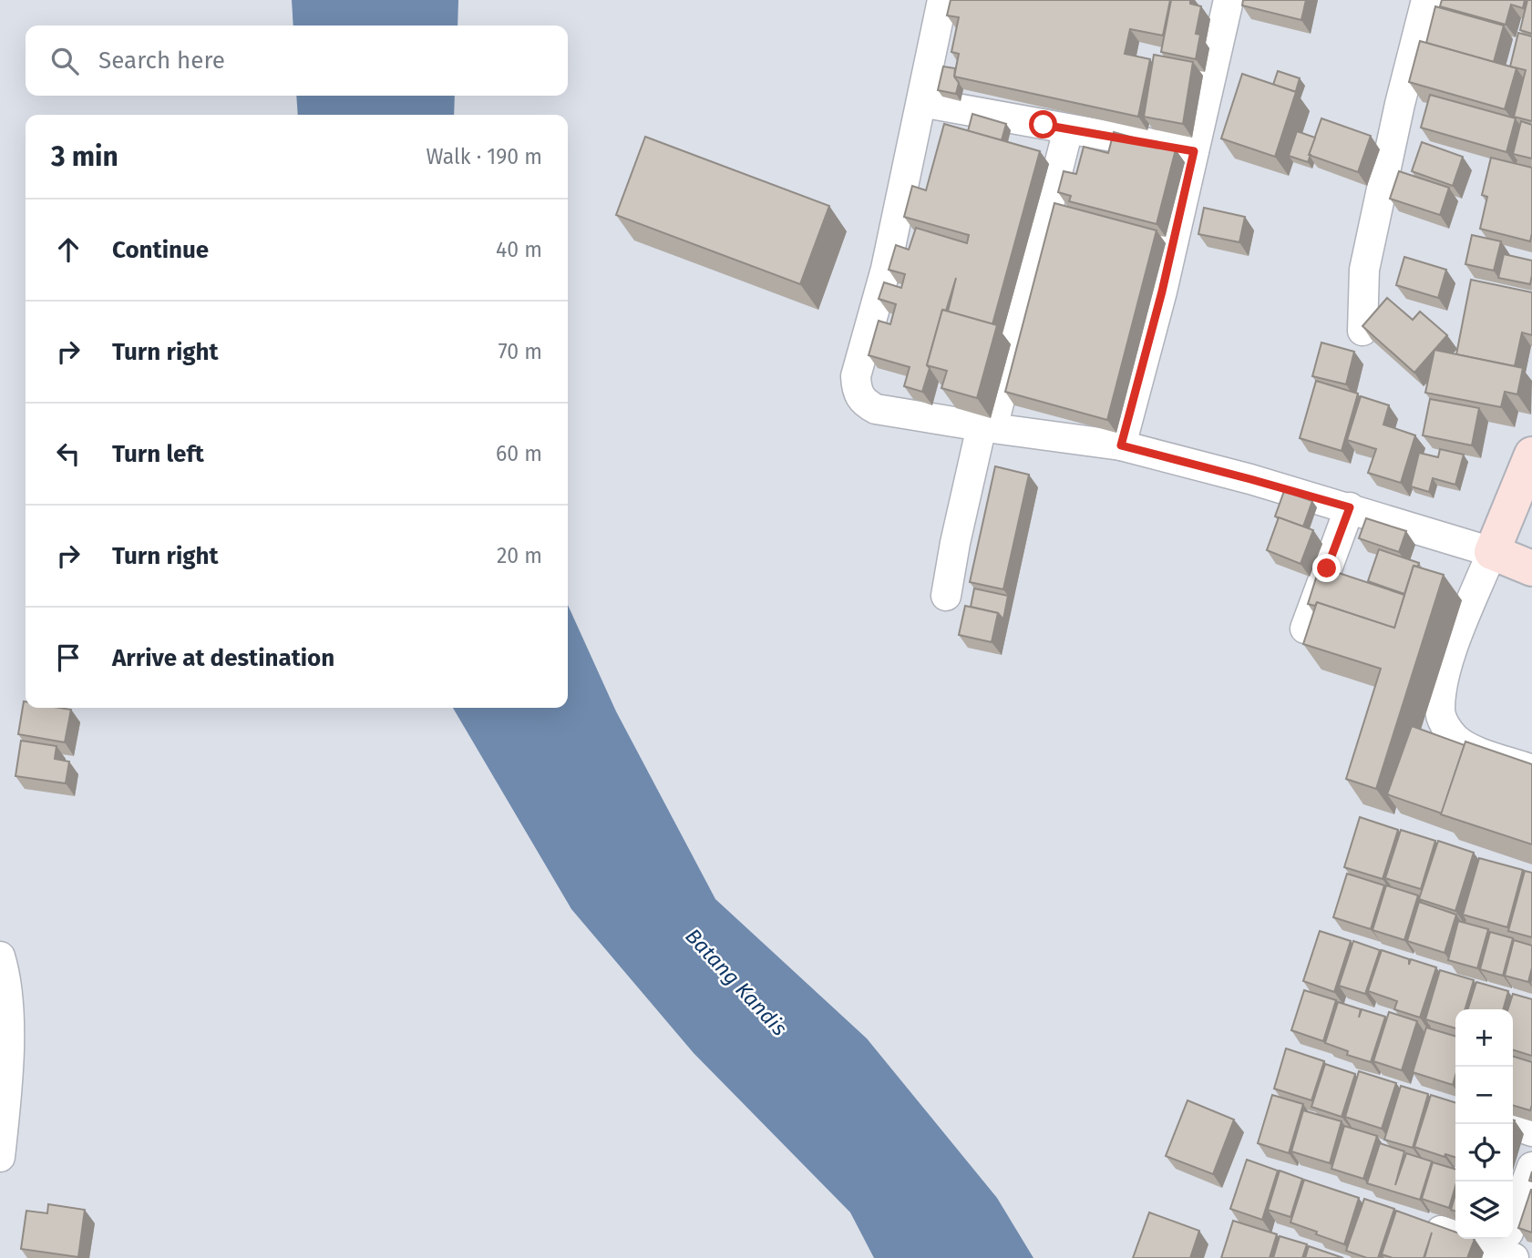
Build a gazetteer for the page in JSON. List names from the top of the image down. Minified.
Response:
{"water":["Batang Kandis"],"page":{"search":"Search here","heading":["3 min","Walk · 190 m"],"list":[["Continue","40 m"],["Turn right","70 m"],["Turn left","60 m"],["Turn right","20 m"],"Arrive at destination"],"map_buttons":["+","−"]}}
